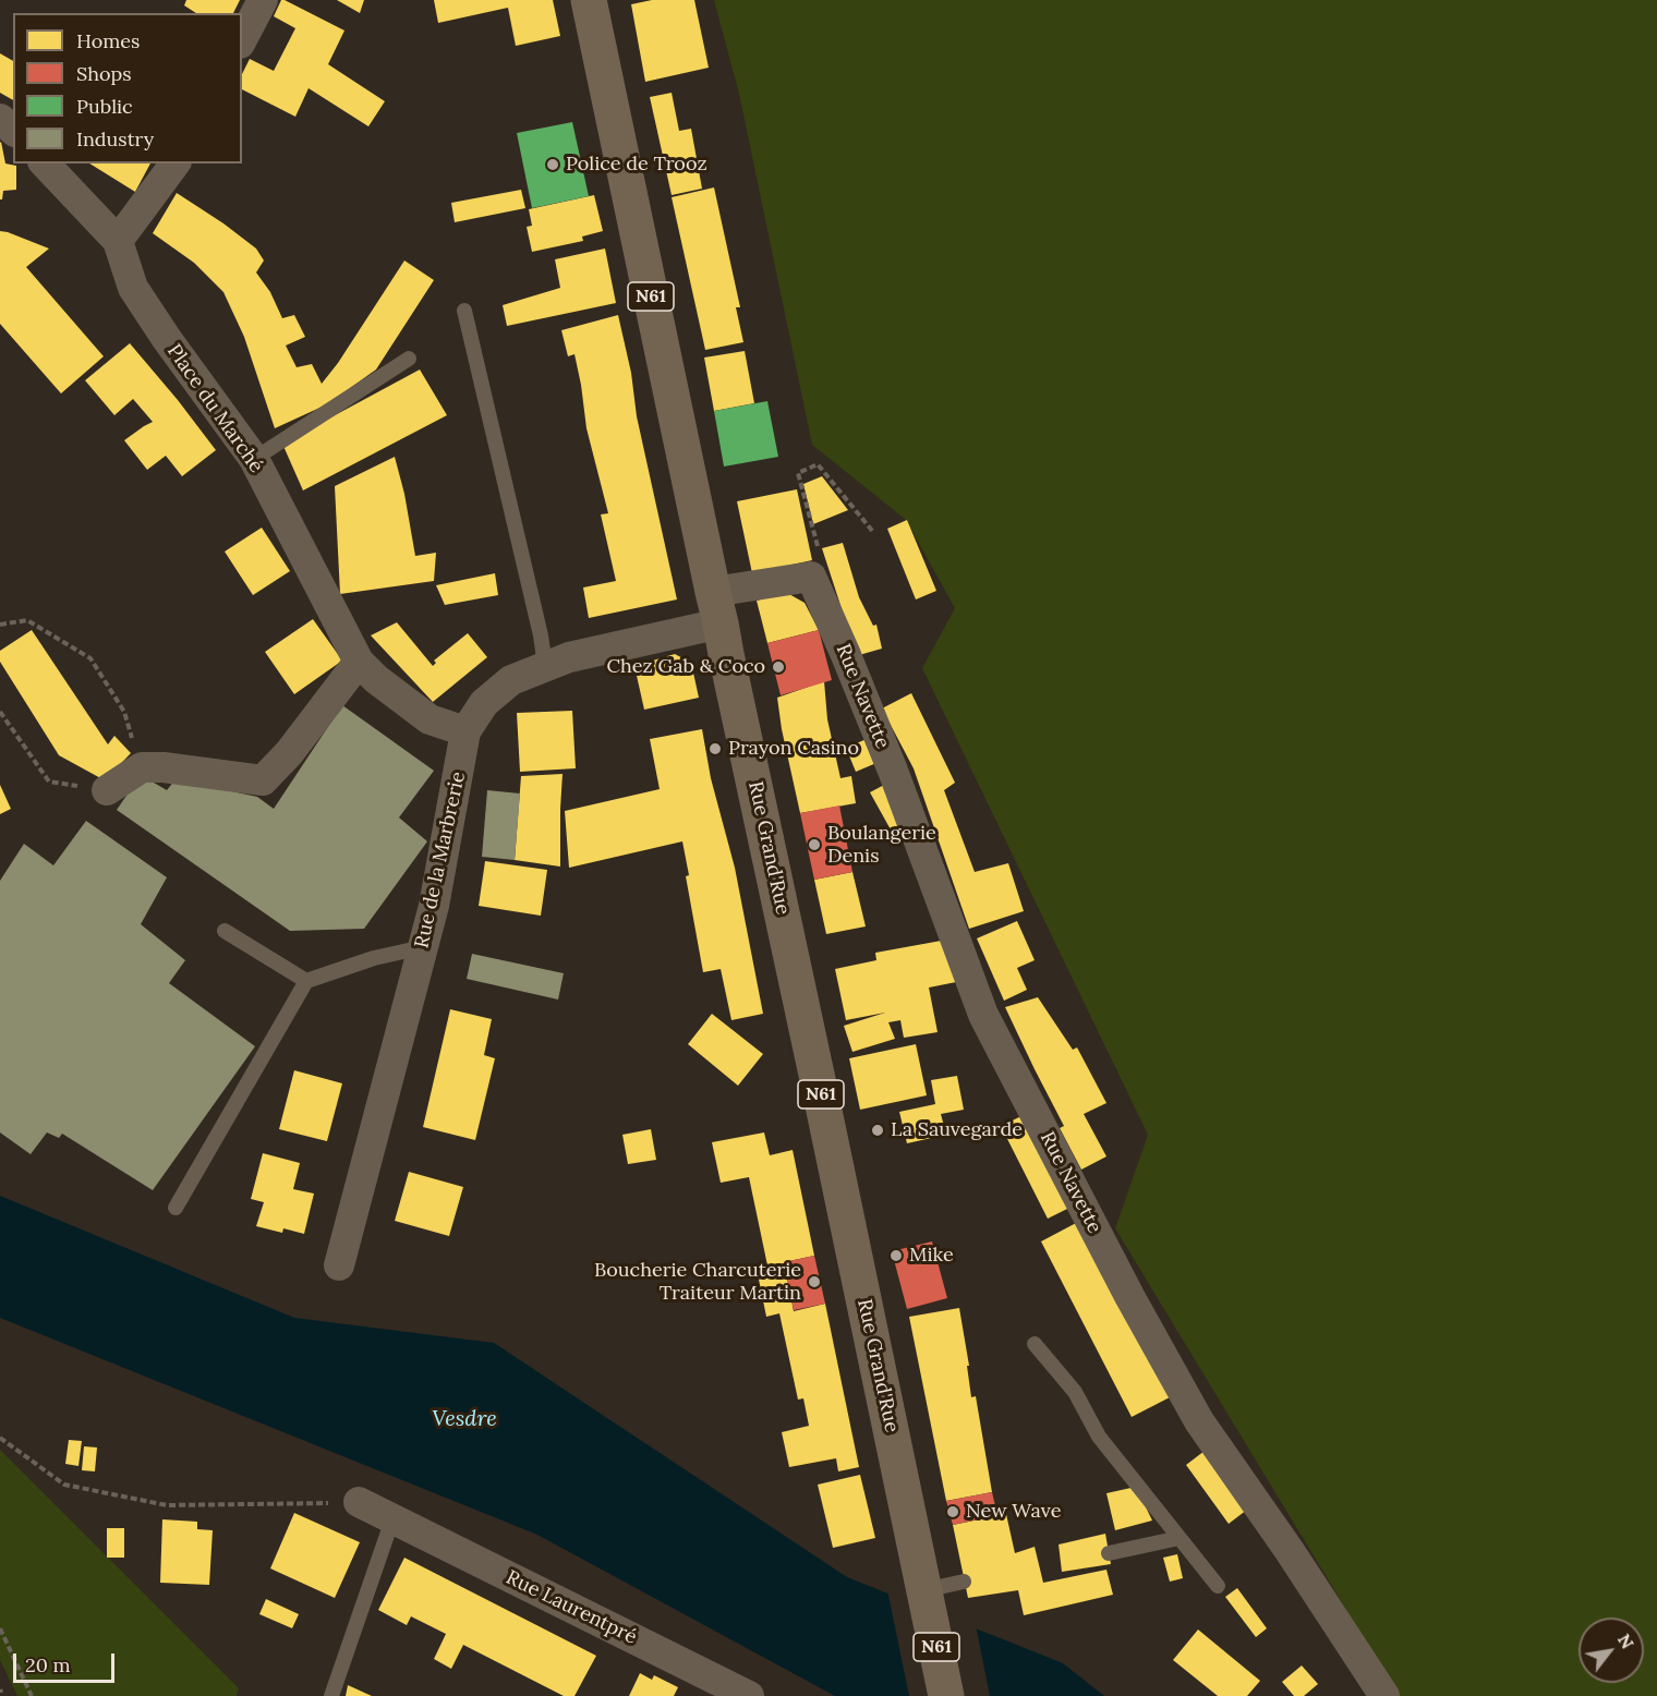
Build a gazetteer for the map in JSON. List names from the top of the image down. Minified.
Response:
{"streets":{"main road":["N61","Rue Grand'Rue"],"street":["Place du Marché","Rue Navette","Rue de la Marbrerie","Rue Laurentpré"]},"crossings":[["Place du Marché","Rue de la Marbrerie"],["Rue Grand'Rue","Rue de la Marbrerie"]],"water":["Vesdre"],"places":["Police de Trooz","Chez Gab & Coco","Prayon Casino","Boulangerie Denis","La Sauvegarde","Mike","Boucherie Charcuterie Traiteur Martin","New Wave"],"legend":["Homes","Shops","Public","Industry"],"scale_bar":"20 m","north":"top right"}
